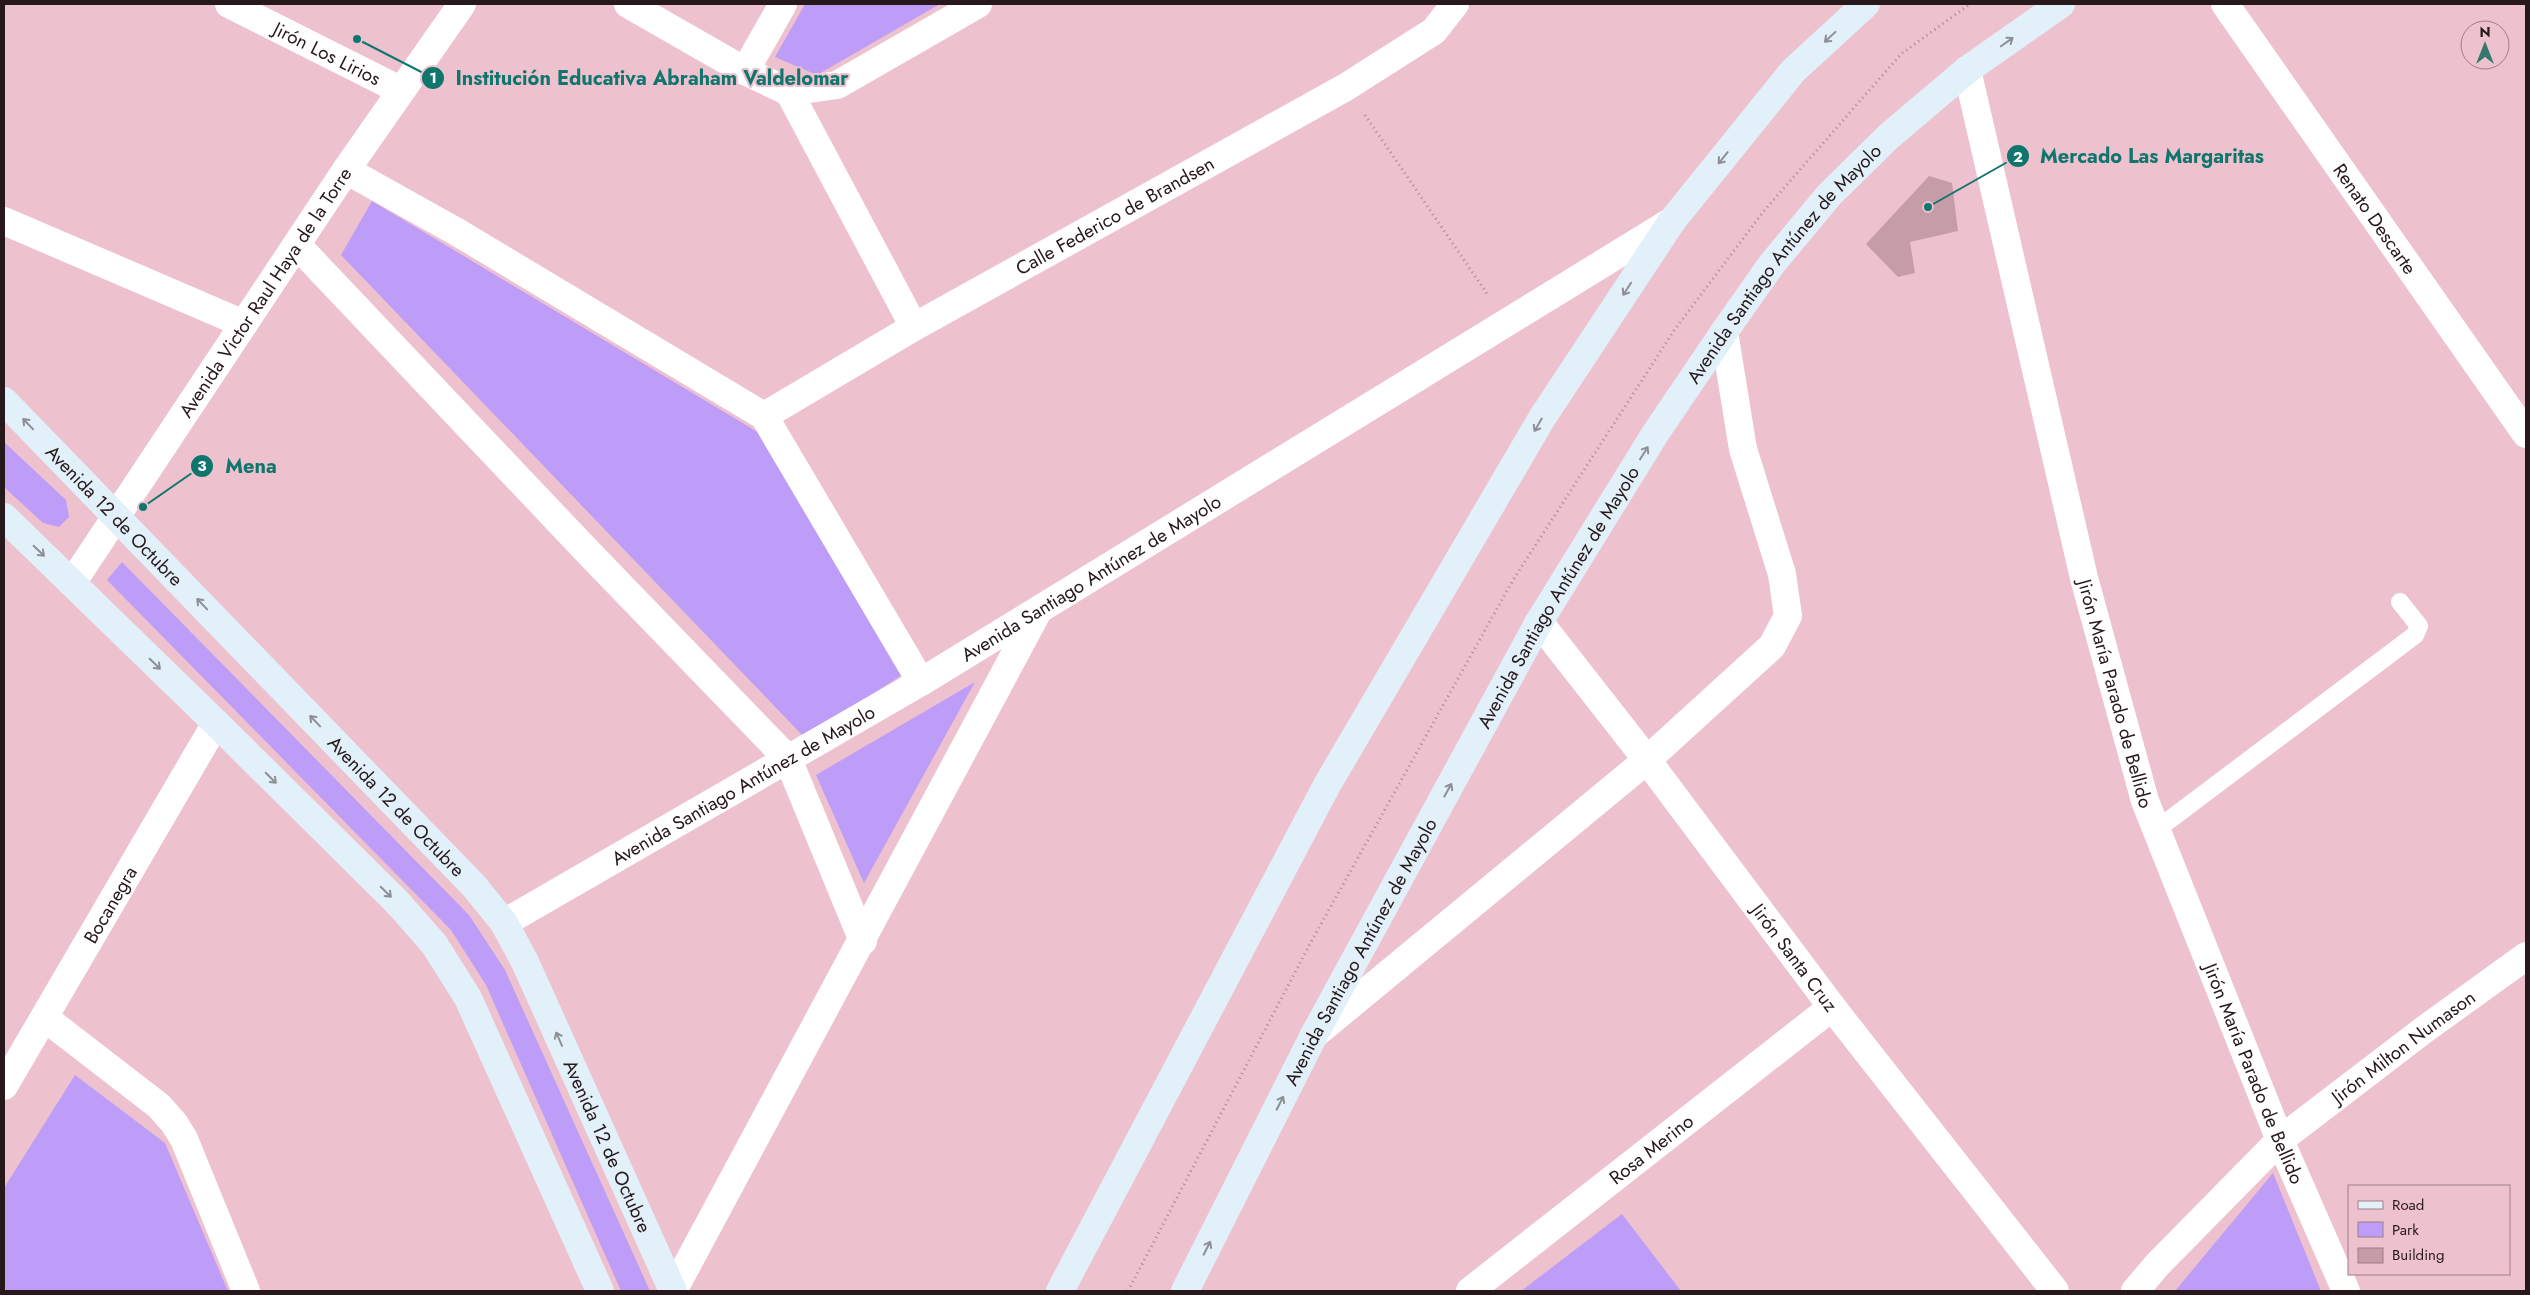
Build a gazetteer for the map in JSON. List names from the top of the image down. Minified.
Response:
{"streets":{"main road":["Avenida Santiago Antúnez de Mayolo","Avenida 12 de Octubre"],"street":["Jirón Los Lirios","Calle Federico de Brandsen","Renato Descarte","Avenida Victor Raul Haya de la Torre","Jirón María Parado de Bellido","Bocanegra","Jirón Santa Cruz","Jirón Milton Numason","Rosa Merino"]},"crossings":[["Jirón Los Lirios","Avenida Victor Raul Haya de la Torre"],["Avenida Santiago Antúnez de Mayolo","Avenida 12 de Octubre"],["Avenida Santiago Antúnez de Mayolo","Jirón María Parado de Bellido"],["Avenida Santiago Antúnez de Mayolo","Jirón Santa Cruz"],["Avenida Victor Raul Haya de la Torre","Avenida 12 de Octubre"],["Jirón María Parado de Bellido","Jirón Milton Numason"],["Jirón Santa Cruz","Rosa Merino"]],"places":["Institución Educativa Abraham Valdelomar","Mercado Las Margaritas","Mena"],"legend":["Road","Park","Building"],"north":"top"}
